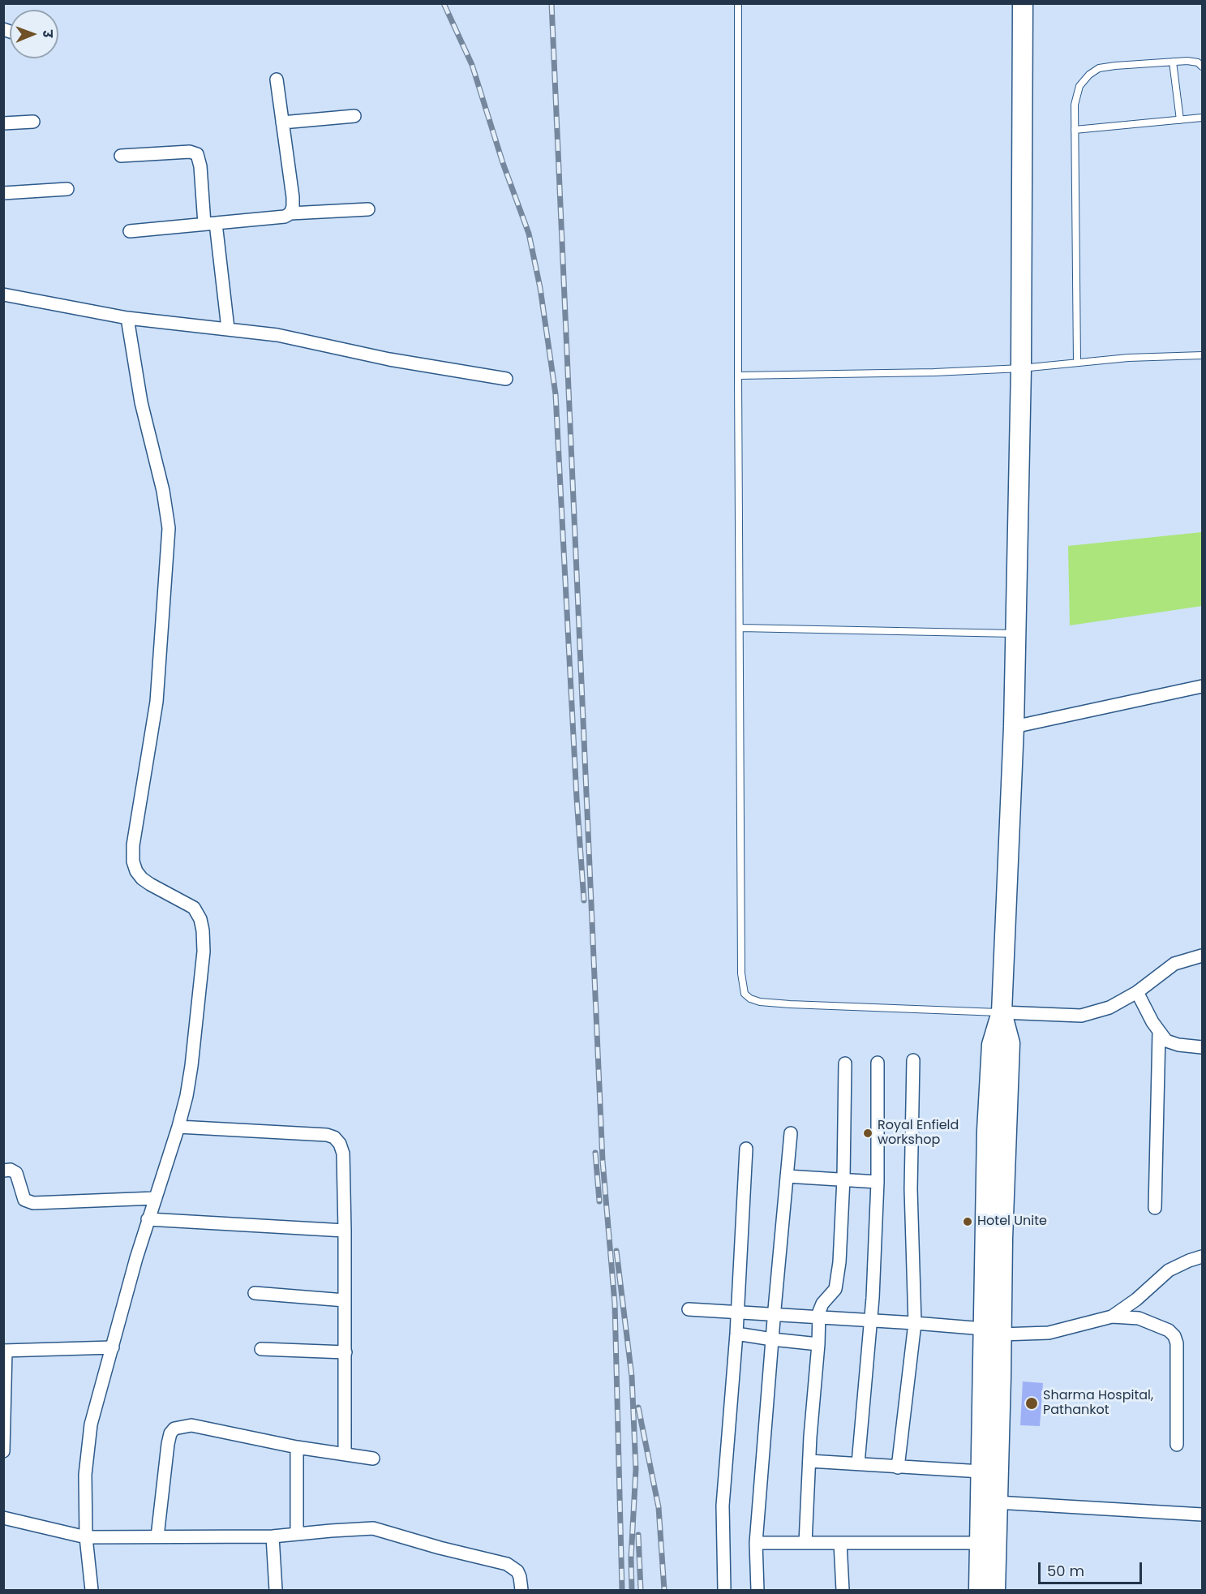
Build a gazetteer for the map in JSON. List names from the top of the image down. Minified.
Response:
{"places":["Royal Enfield workshop","Hotel Unite","Sharma Hospital, Pathankot"],"scale_bar":"50 m","north":"right"}
